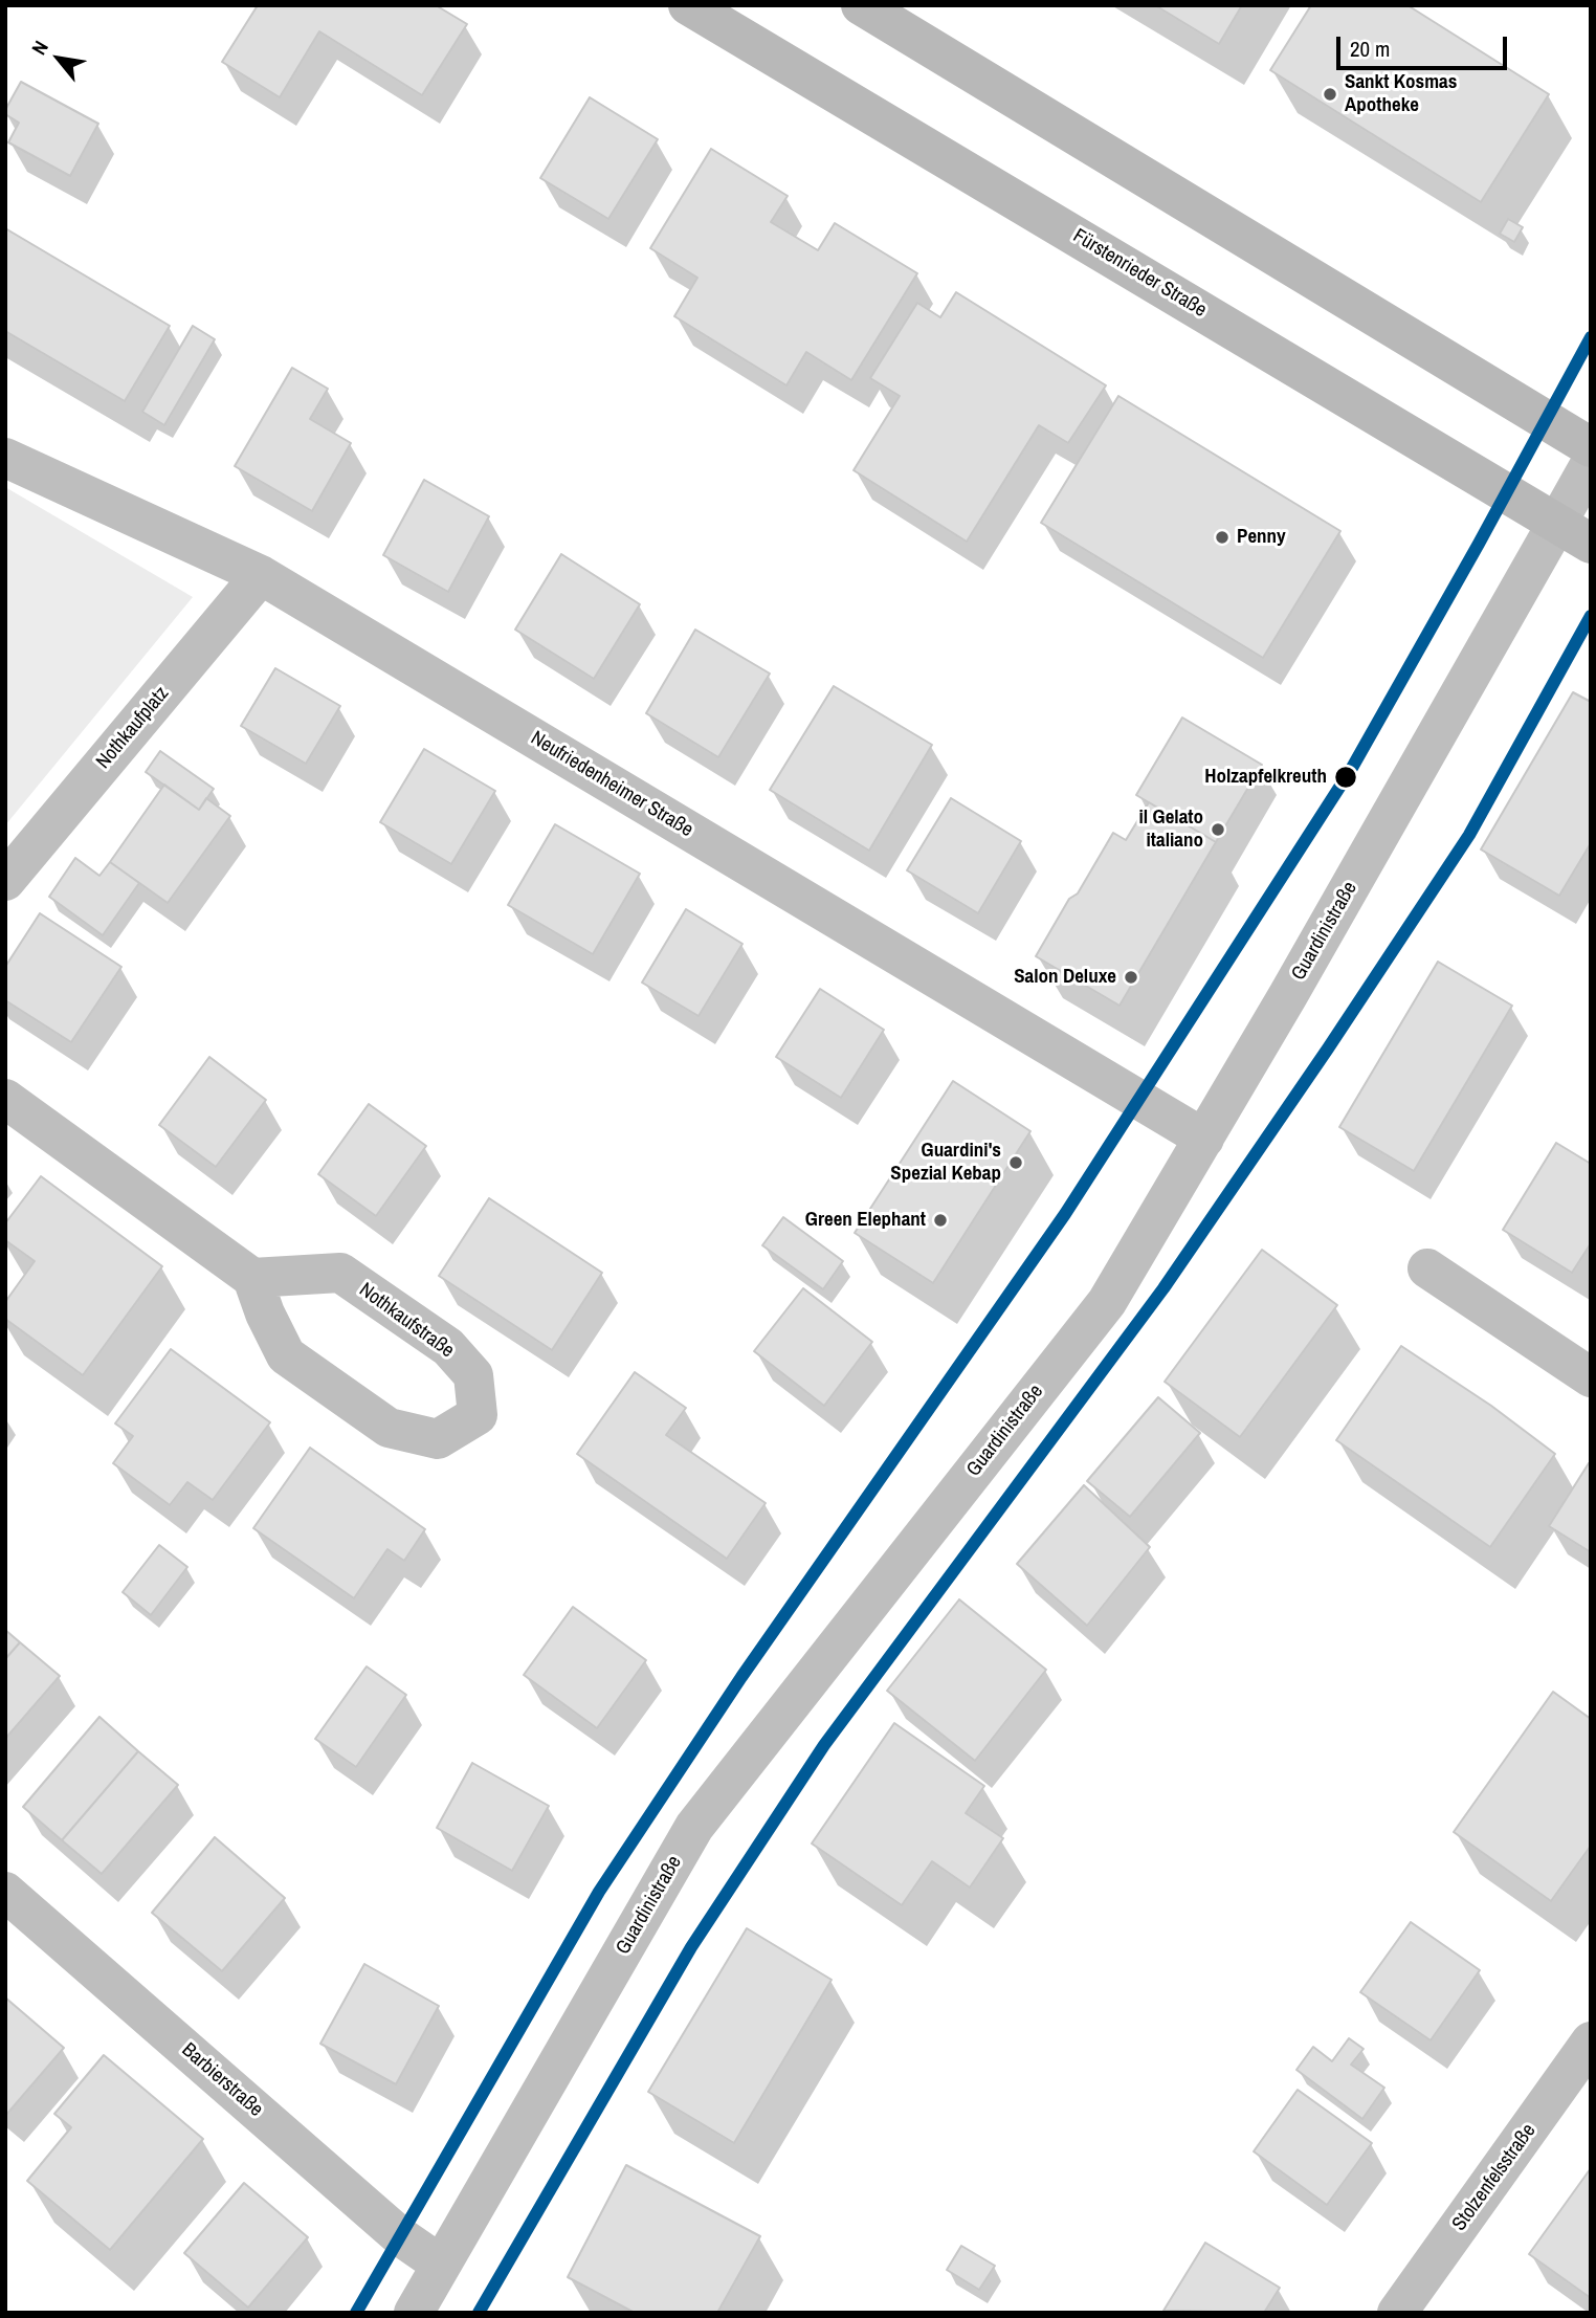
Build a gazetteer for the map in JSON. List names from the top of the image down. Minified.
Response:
{"streets":{"main road":["Fürstenrieder Straße"],"street":["Nothkaufplatz","Neufriedenheimer Straße","Guardinistraße","Nothkaufstraße","Barbierstraße","Stolzenfelsstraße"]},"crossings":[["Fürstenrieder Straße","Guardinistraße"],["Nothkaufplatz","Neufriedenheimer Straße"],["Neufriedenheimer Straße","Guardinistraße"],["Guardinistraße","Barbierstraße"]],"places":["Sankt Kosmas Apotheke","Penny","Holzapfelkreuth","il Gelato italiano","Salon Deluxe","Guardini's Spezial Kebap","Green Elephant"],"scale_bar":"20 m","north":"top left"}
